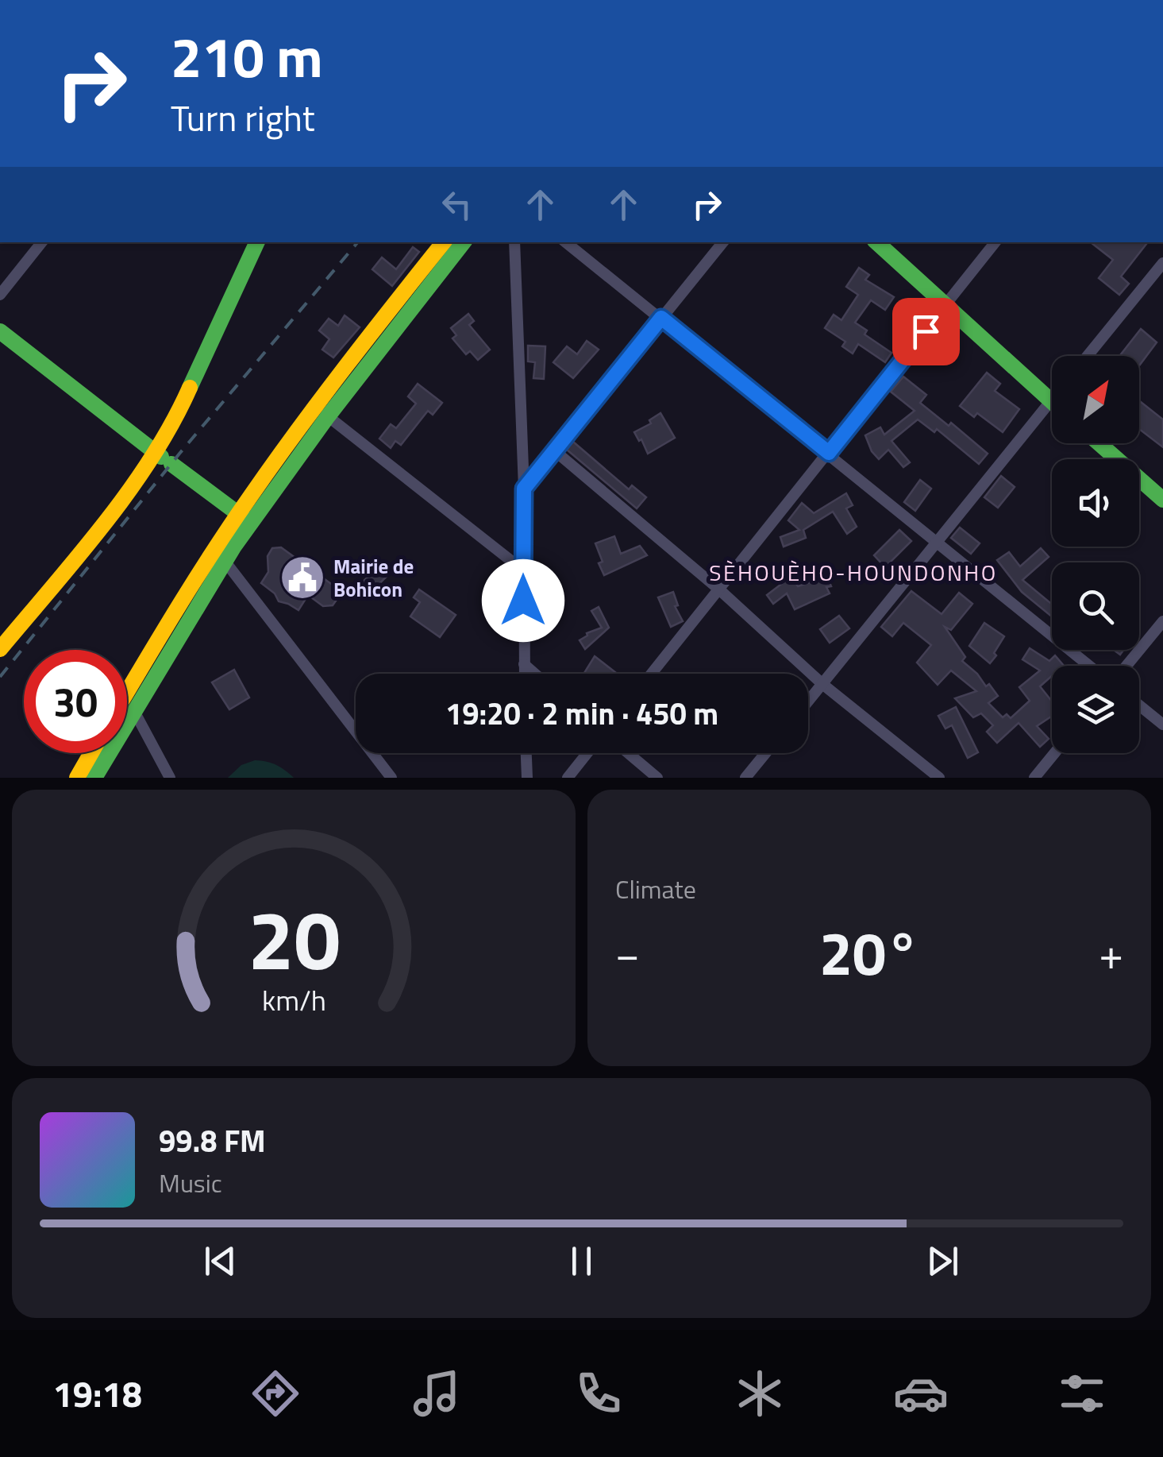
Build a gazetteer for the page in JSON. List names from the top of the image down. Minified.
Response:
{"districts":["SÈHOUÈHO-HOUNDONHO"],"places":{"public building":["Mairie de Bohicon"]},"north":"top right","page":{"turn":["210 m","Turn right"],"limit":"30","trip":"19:20 · 2 min · 450 m","tile":"Climate","heat":["−","20°","+"],"song":["99.8 FM","Music"],"tabs":"19:18","gauge":["20","km/h"]}}
